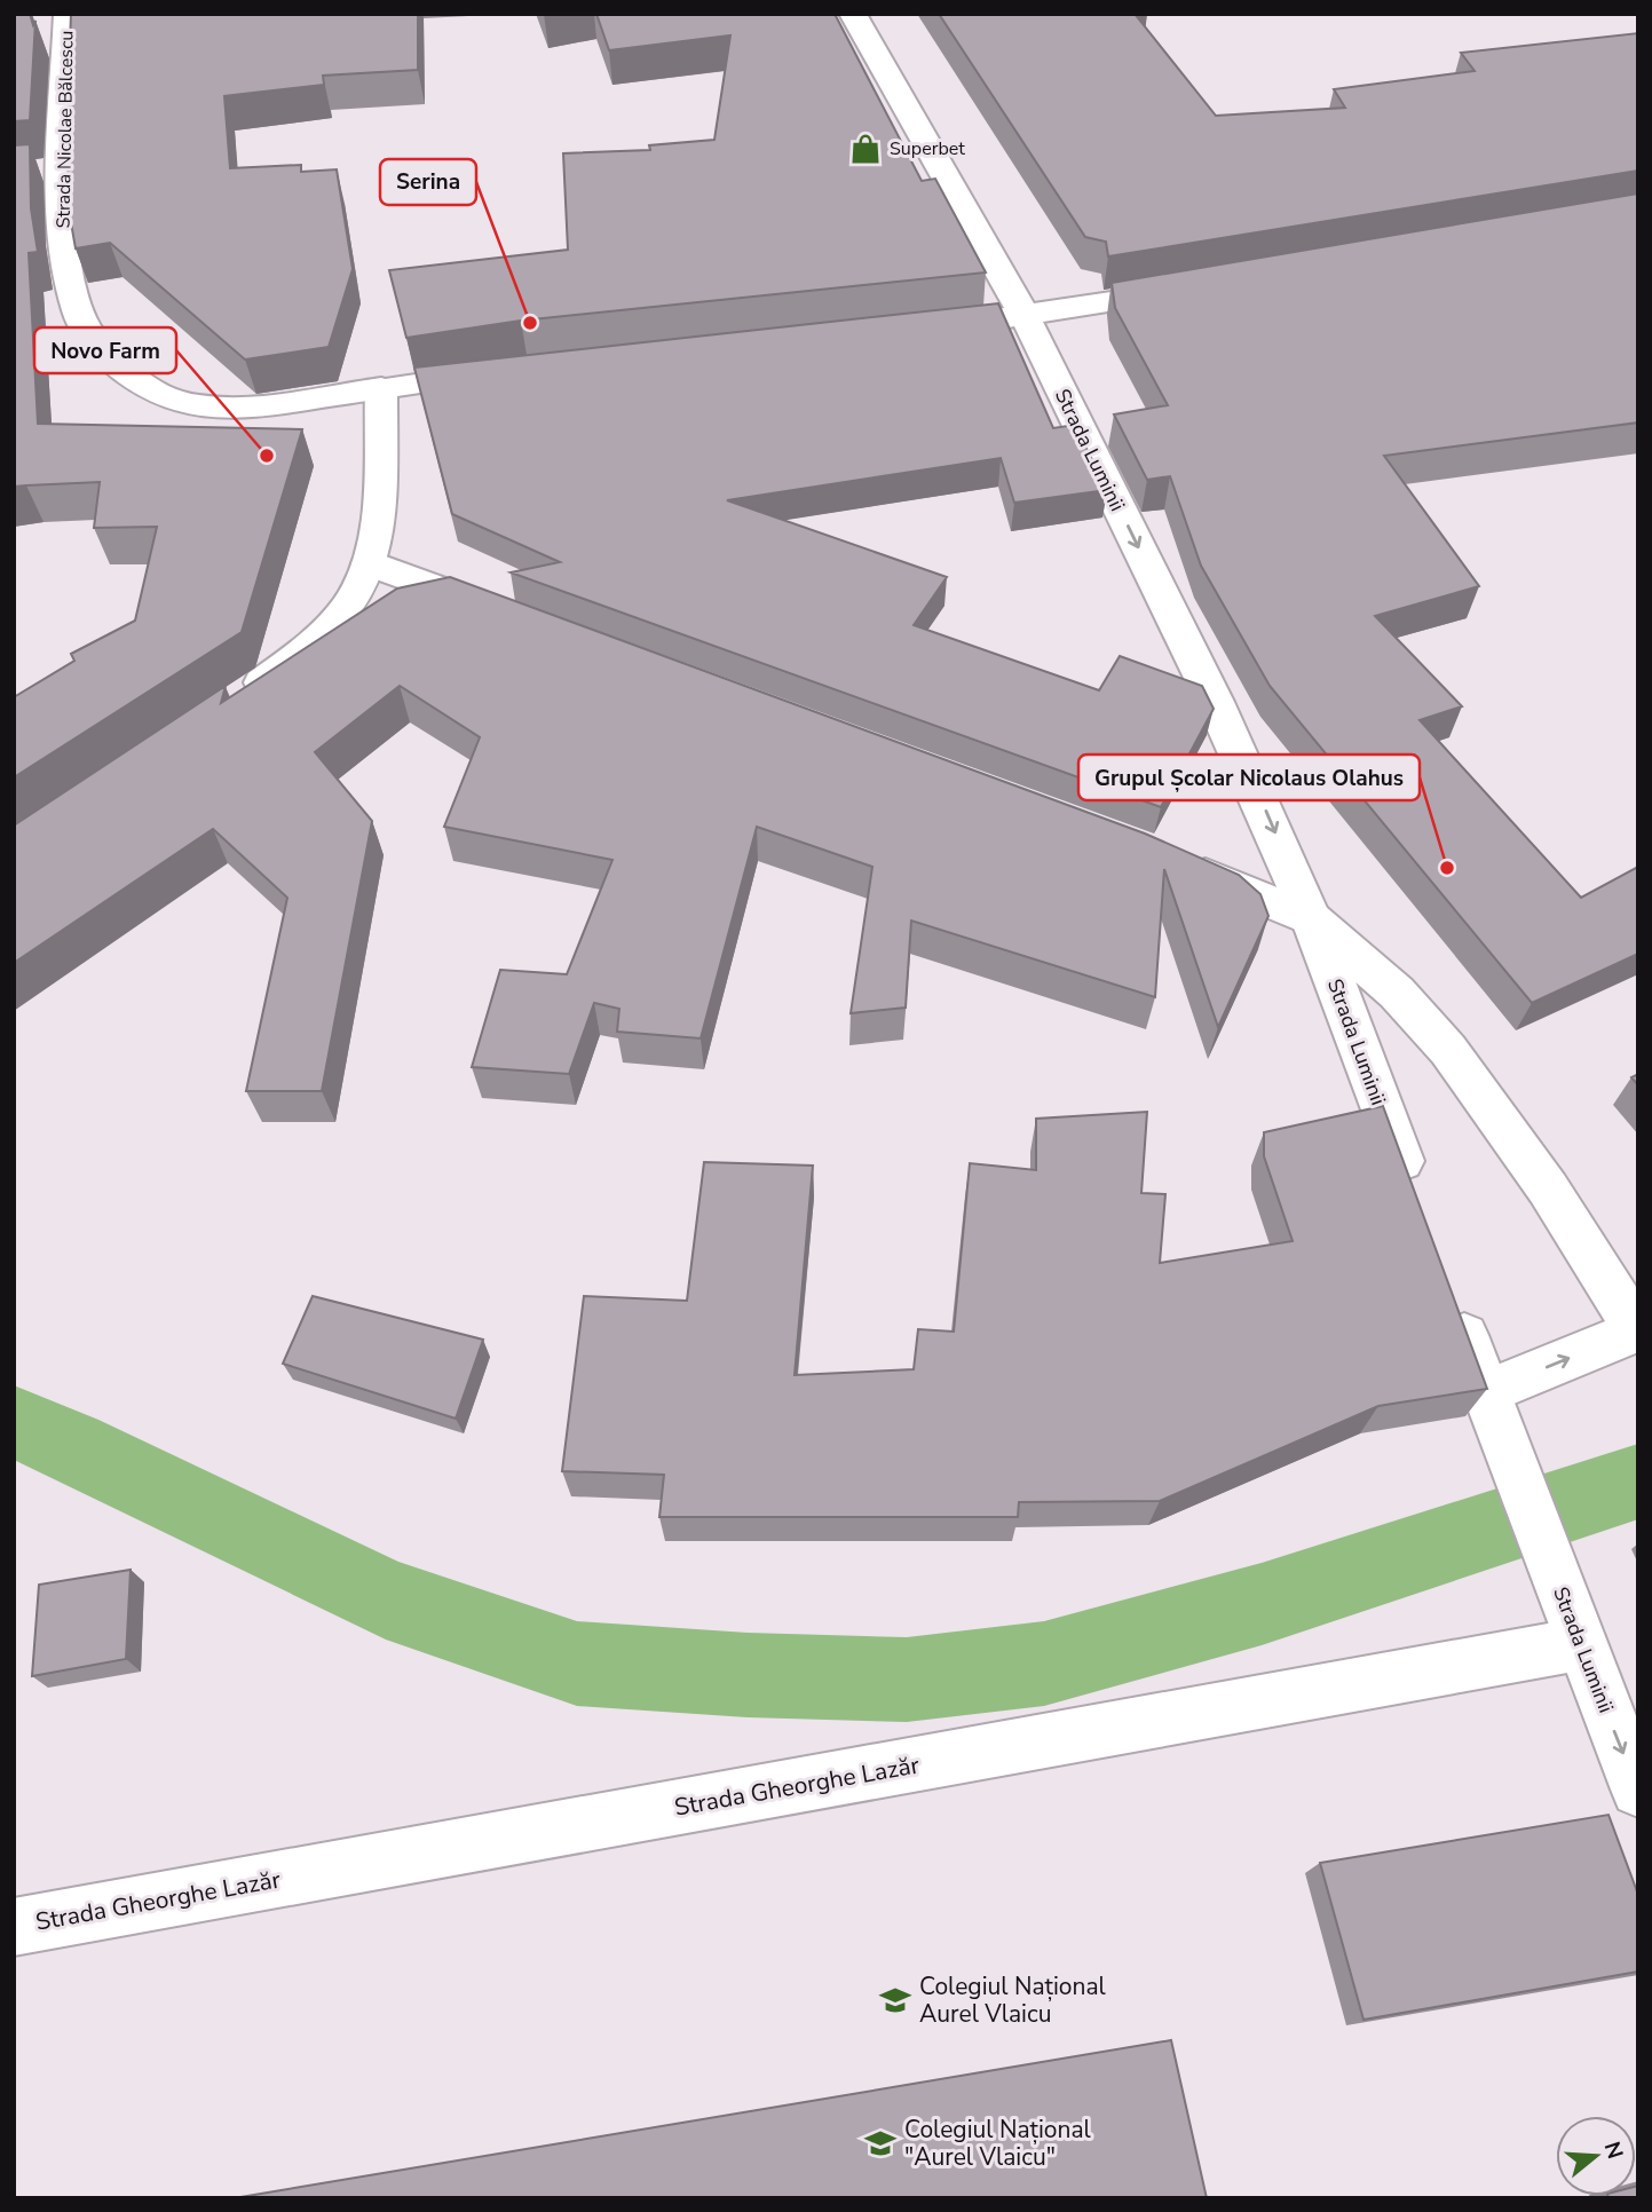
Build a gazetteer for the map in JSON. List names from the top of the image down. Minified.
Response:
{"streets":{"street":["Strada Nicolae Bălcescu","Strada Luminii","Strada Gheorghe Lazăr"]},"crossings":[["Strada Luminii","Strada Gheorghe Lazăr"]],"one_way":["Strada Luminii"],"places":{"shop":["Superbet"],"other":["Serina","Novo Farm","Grupul Școlar Nicolaus Olahus"],"school or university":["Colegiul Național Aurel Vlaicu","Colegiul Național \"Aurel Vlaicu\""]},"north":"right"}
